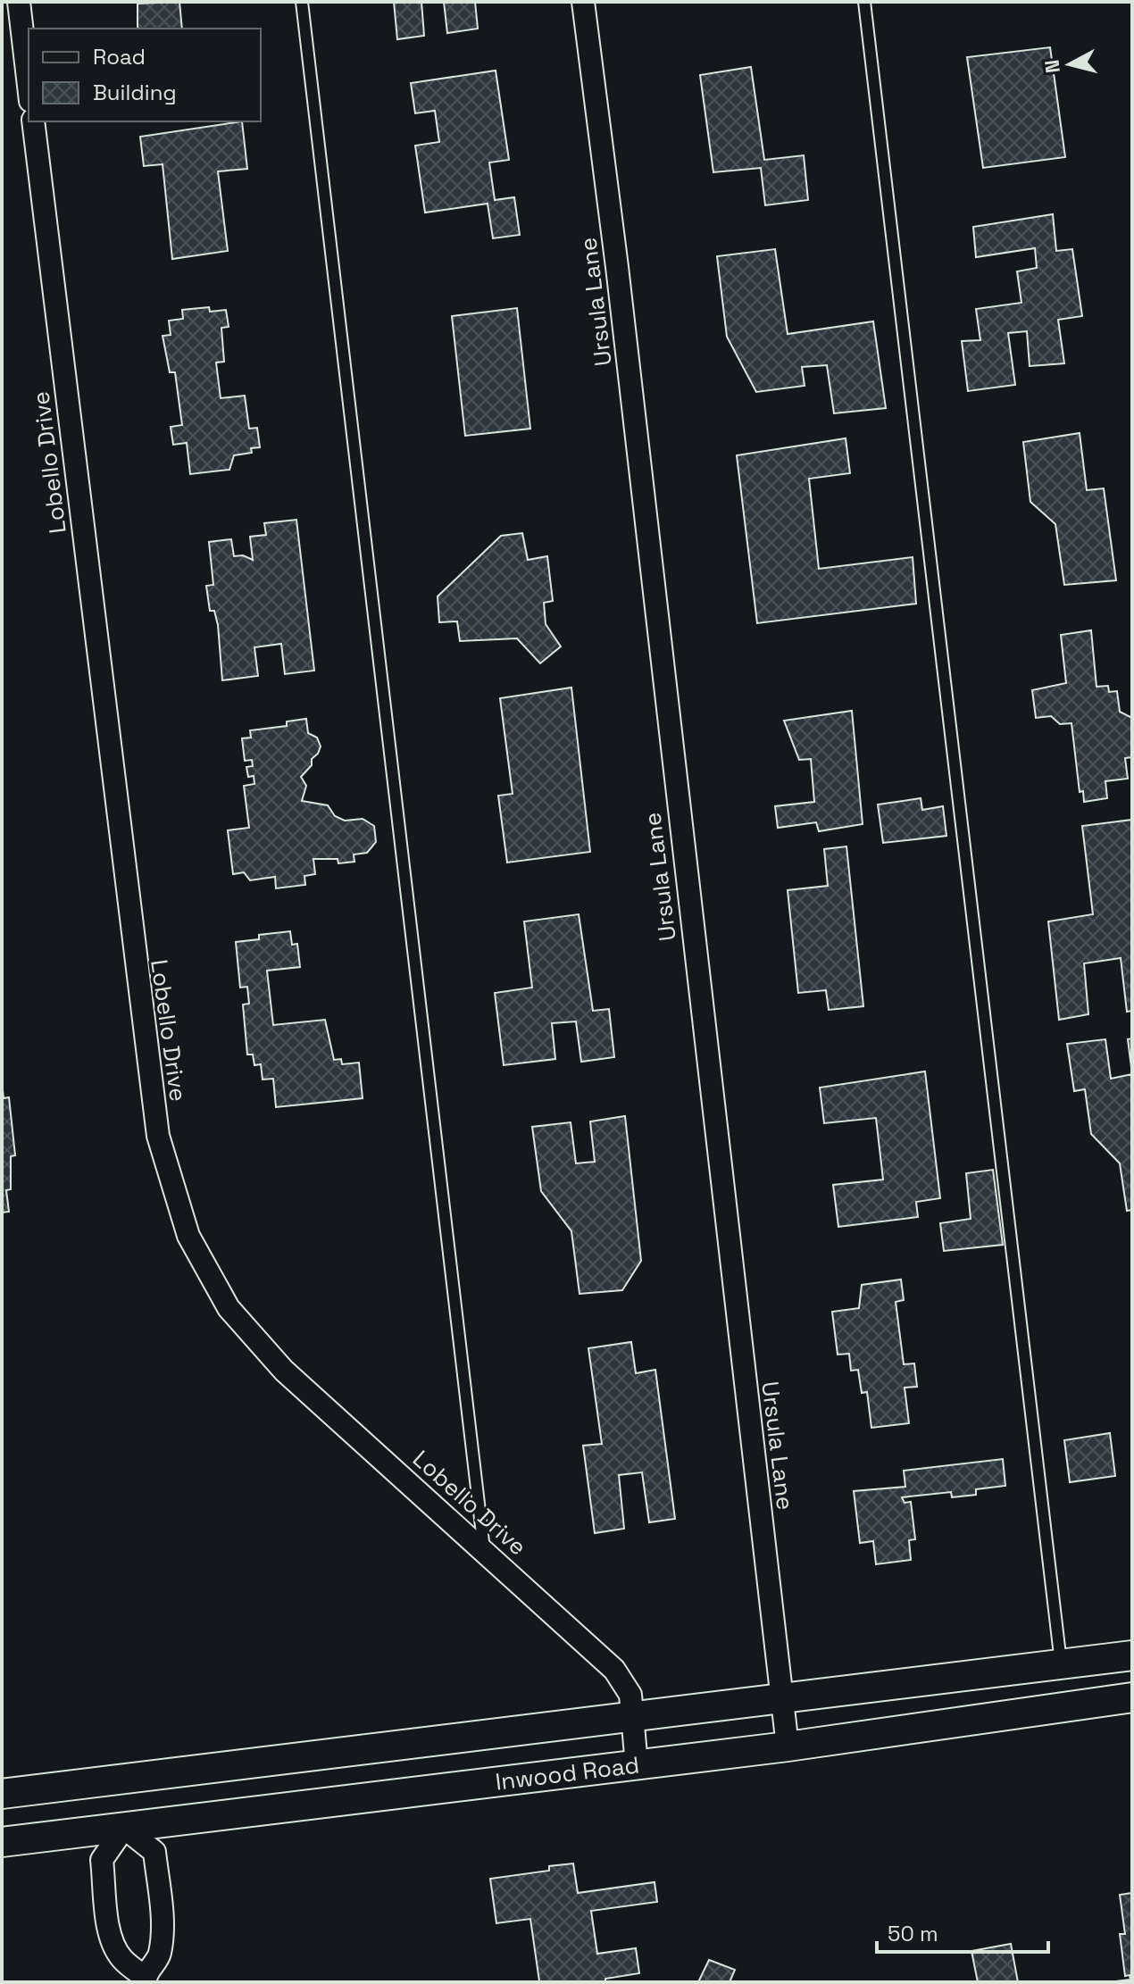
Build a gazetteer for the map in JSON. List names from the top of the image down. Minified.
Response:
{"streets":{"main road":["Inwood Road"],"street":["Ursula Lane","Lobello Drive"]},"crossings":[["Ursula Lane","Inwood Road"],["Lobello Drive","Inwood Road"]],"legend":["Road","Building"],"scale_bar":"50 m","north":"left"}
